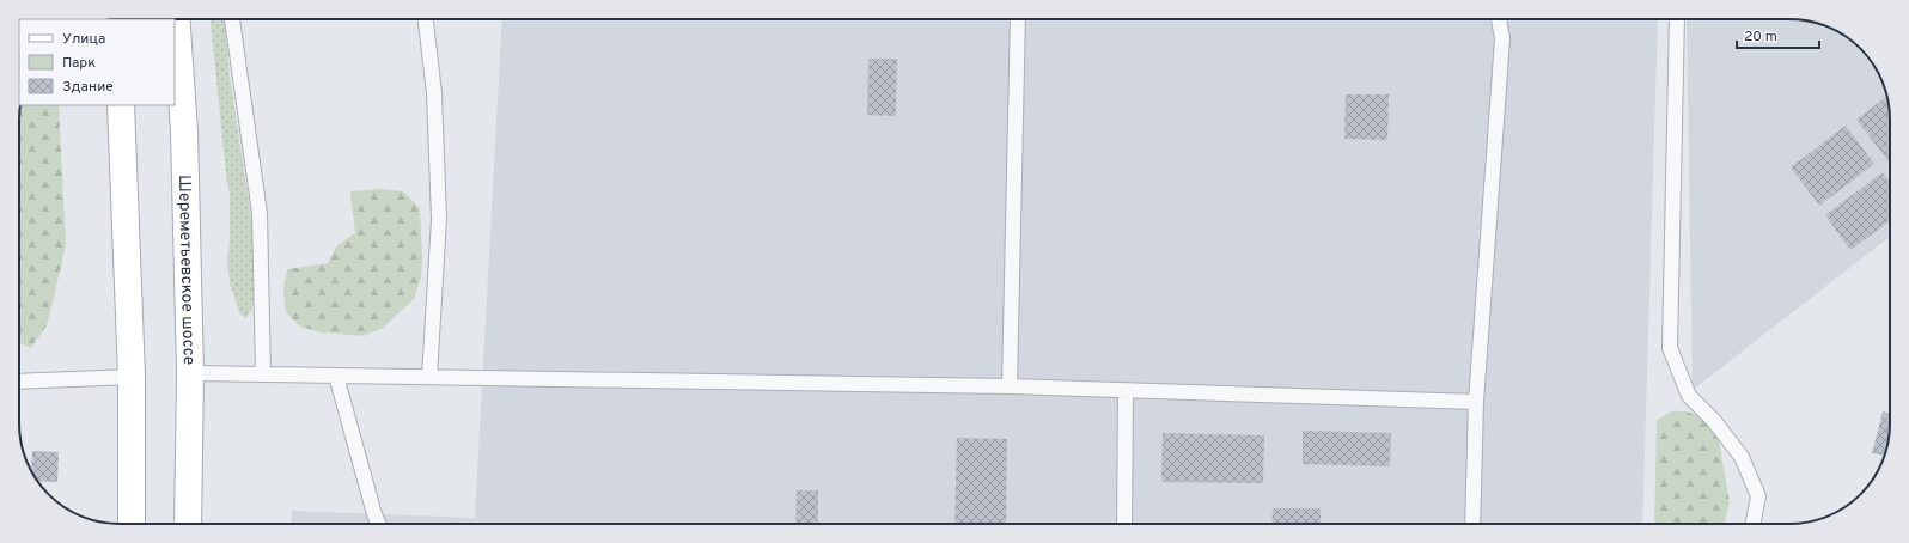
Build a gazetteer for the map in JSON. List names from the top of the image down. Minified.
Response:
{"streets":{"main road":["Шереметьевское шоссе"]},"legend":["Улица","Парк","Здание"],"scale_bar":"20 m"}
